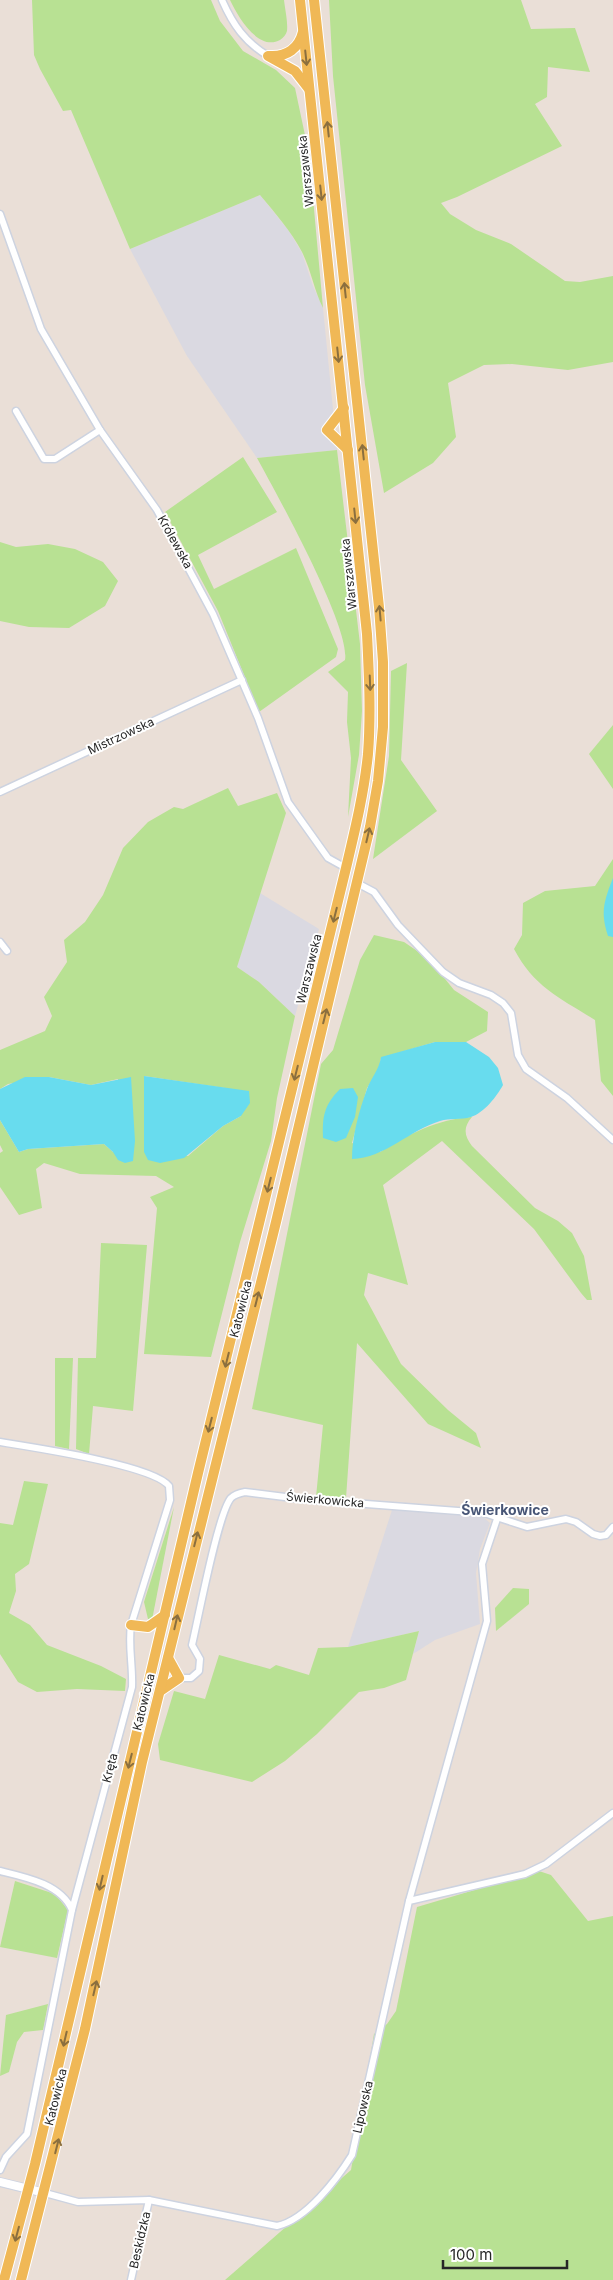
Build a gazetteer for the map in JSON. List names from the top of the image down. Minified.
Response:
{"streets":{"main road":["Warszawska","Katowicka"],"street":["Królewska","Mistrzowska","Świerkowicka","Kręta","Lipowska","Beskidzka"]},"crossings":[["Warszawska","Królewska"],["Warszawska","Katowicka"],["Królewska","Mistrzowska"],["Katowicka","Lipowska"],["Świerkowicka","Lipowska"],["Lipowska","Beskidzka"]],"districts":["Świerkowice"],"scale_bar":"100 m"}
